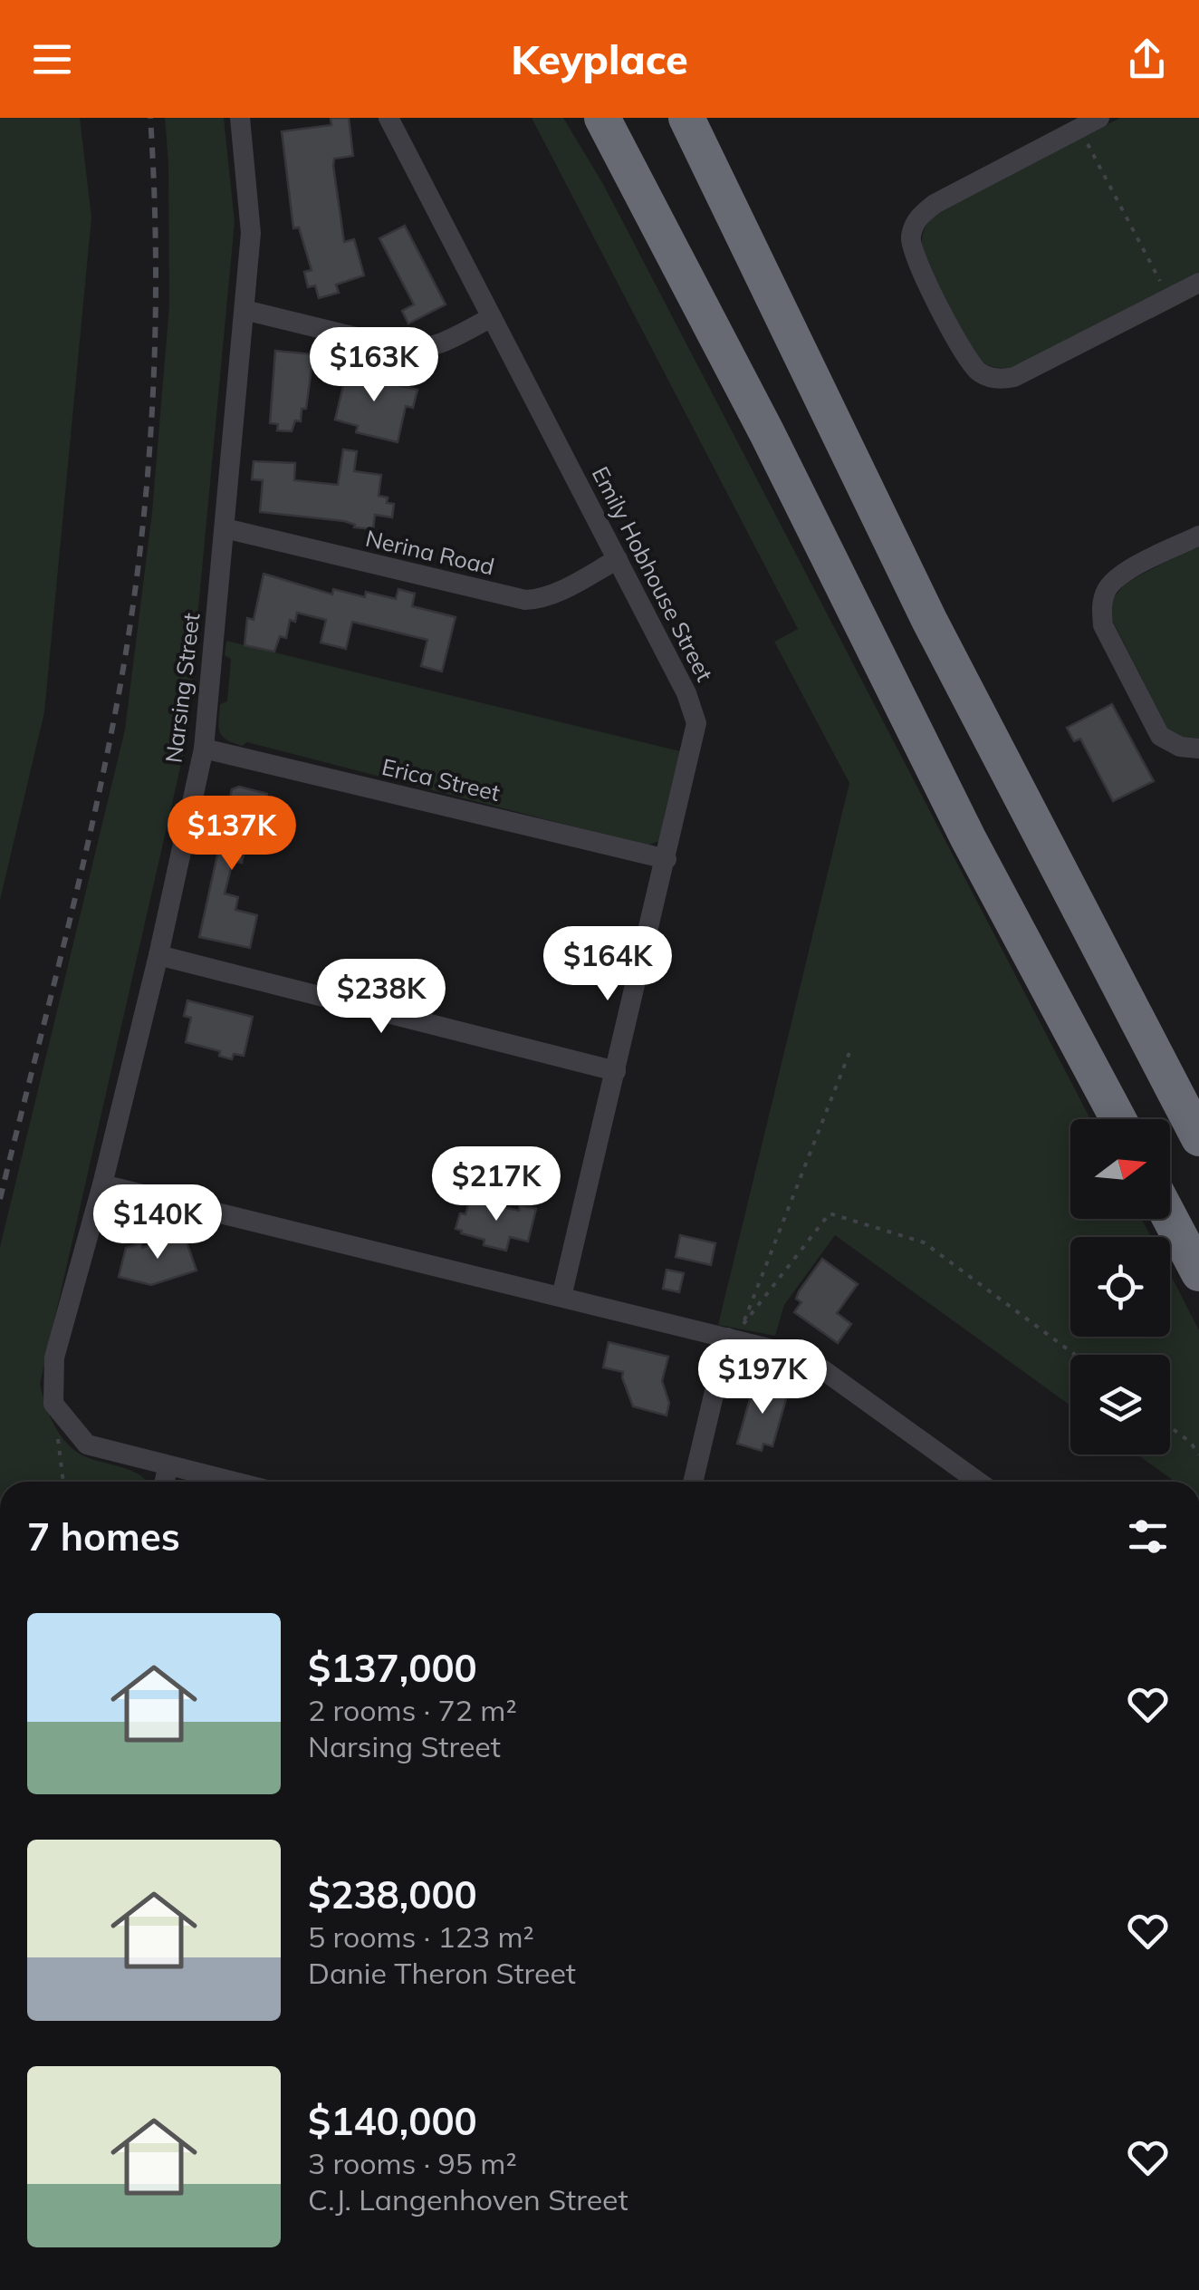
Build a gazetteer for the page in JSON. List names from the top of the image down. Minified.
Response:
{"streets":{"street":["Nerina Road","Emily Hobhouse Street","Narsing Street","Erica Street"]},"crossings":[["Nerina Road","Emily Hobhouse Street"],["Nerina Road","Narsing Street"],["Emily Hobhouse Street","Erica Street"],["Narsing Street","Erica Street"]],"north":"right","page":{"header":"Keyplace","price":["$163K","$137K","$164K","$238K","$217K","$140K","$197K"],"heading":"7 homes","list":[{"name":"$137,000","note":"2 rooms · 72 m² · Narsing Street"},{"name":"$238,000","note":"5 rooms · 123 m² · Danie Theron Street"},{"name":"$140,000","note":"3 rooms · 95 m² · C.J. Langenhoven Street"}]}}
